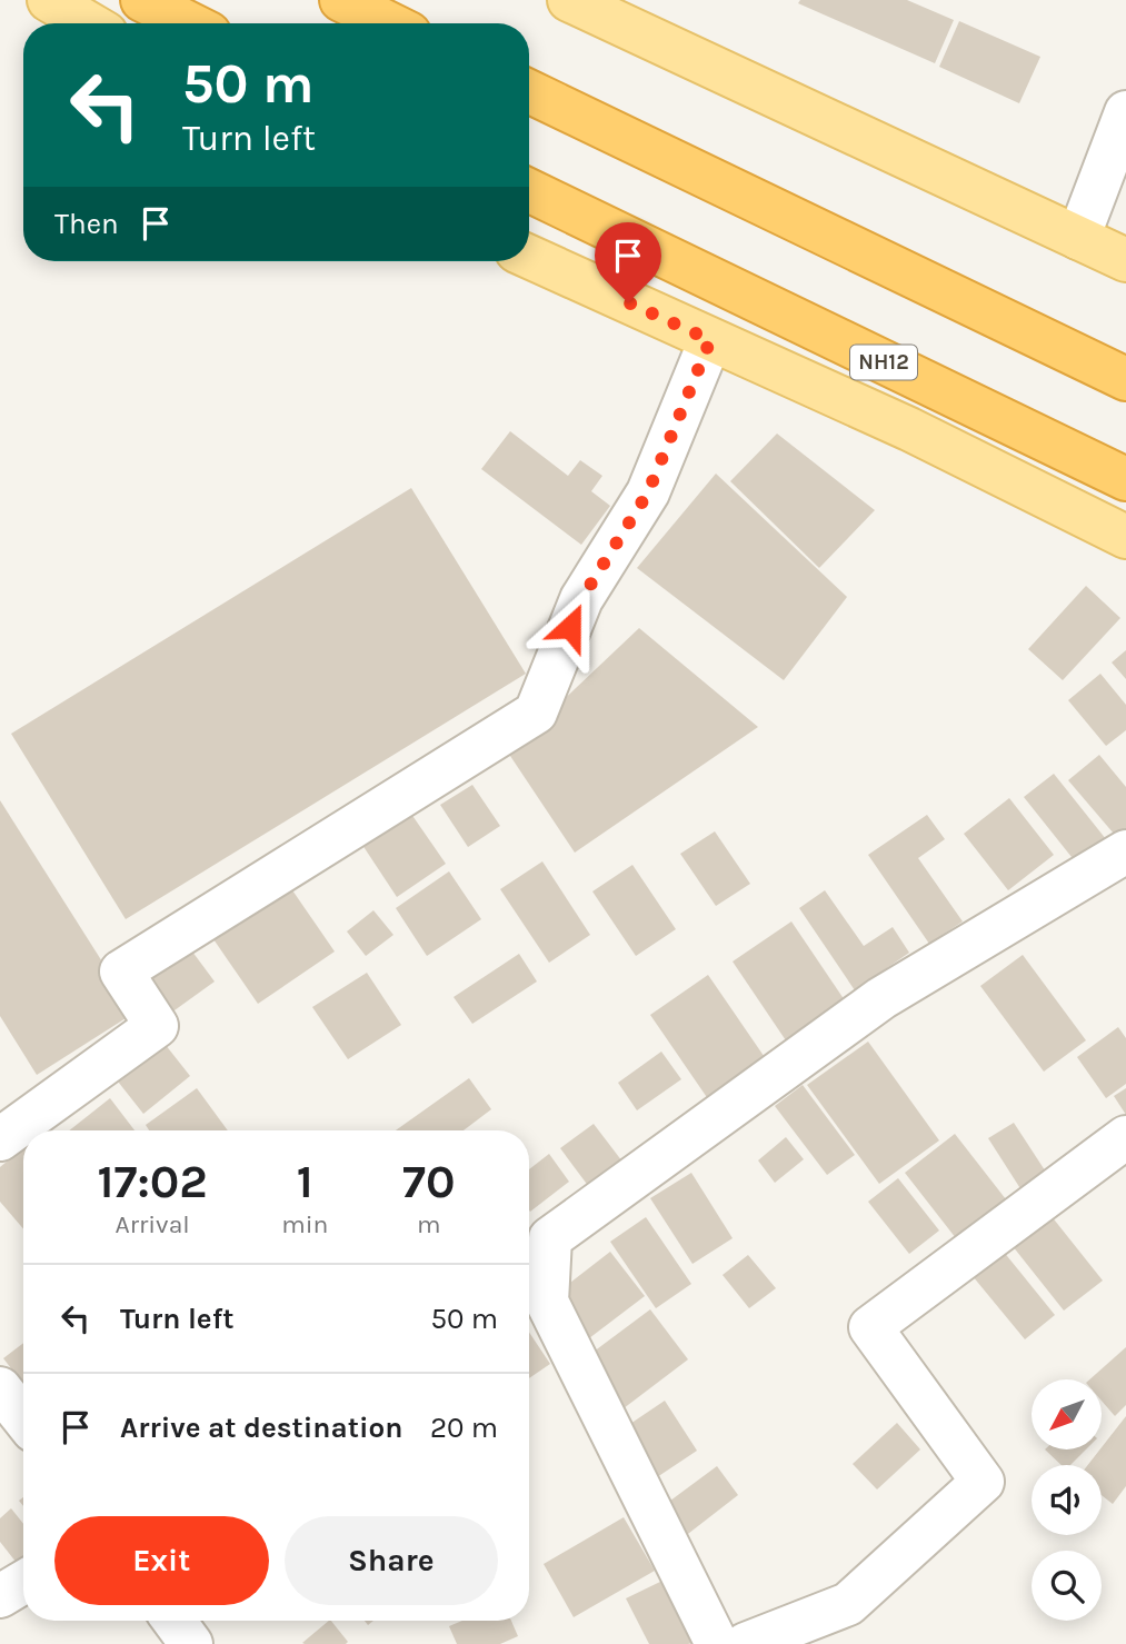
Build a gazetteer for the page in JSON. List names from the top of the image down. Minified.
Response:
{"streets":{"highway":["NH12"]},"north":"bottom left","page":{"turn":["50 m","Turn left"],"then":"Then","eta":["17:02","Arrival","1","min","70","m"],"list":[{"name":"Turn left","value":"50 m"},{"name":"Arrive at destination","value":"20 m"}],"buttons":["Exit","Share"]}}
